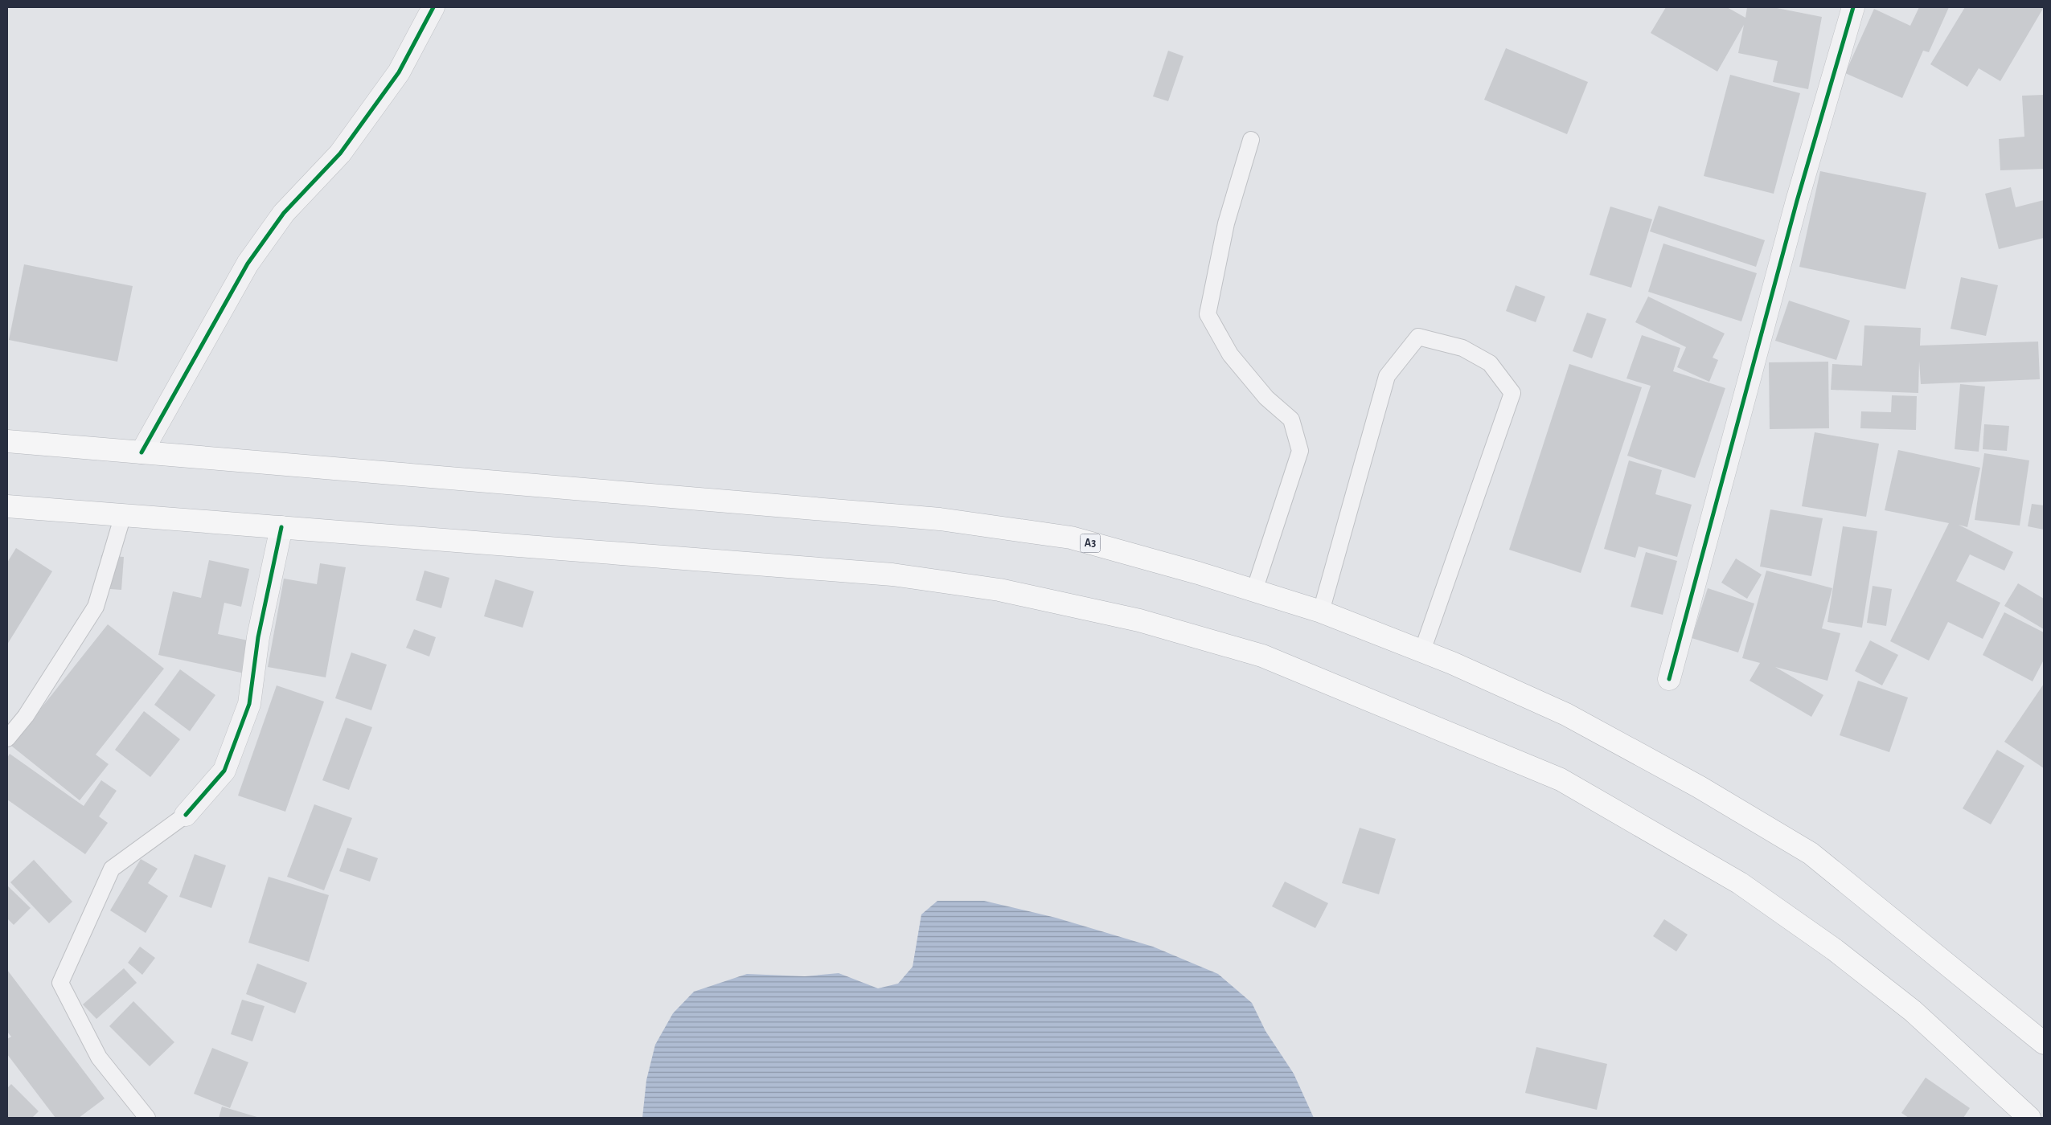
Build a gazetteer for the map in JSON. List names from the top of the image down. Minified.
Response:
{"streets":{"highway":["A3"]}}
